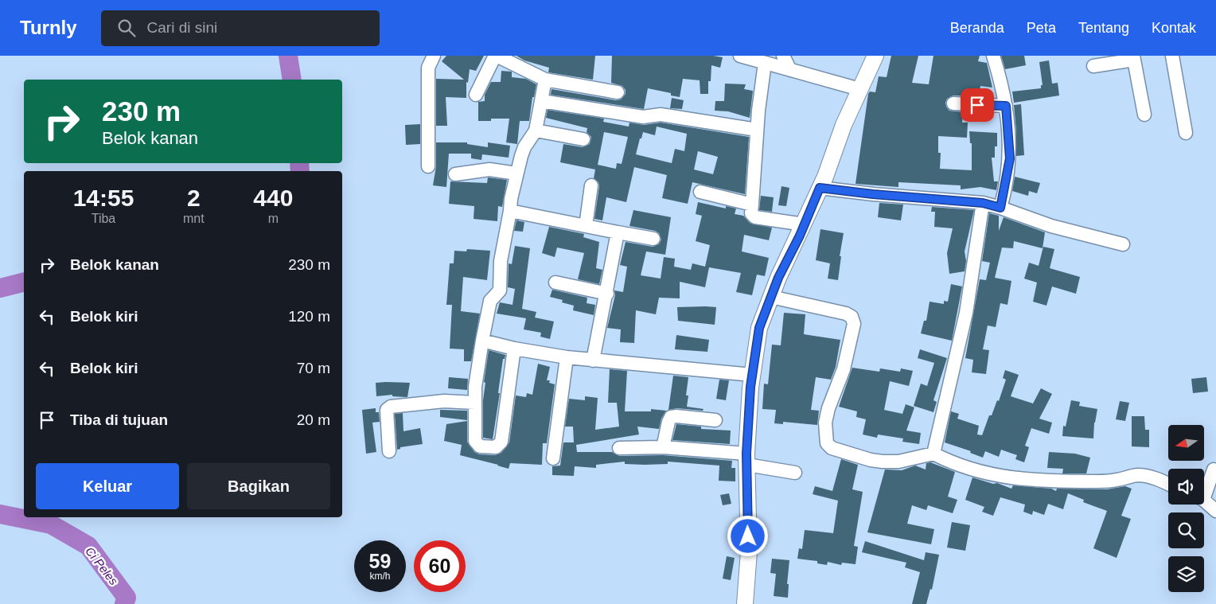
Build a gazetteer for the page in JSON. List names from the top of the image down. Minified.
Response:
{"water":["Ci Peles"],"north":"left","page":{"header":"Turnly","search":"Cari di sini","nav":["Beranda","Peta","Tentang","Kontak"],"turn":["230 m","Belok kanan"],"eta":["14:55","Tiba","2","mnt","440","m"],"list":[{"name":"Belok kanan","value":"230 m"},{"name":"Belok kiri","value":"120 m"},{"name":"Belok kiri","value":"70 m"},{"name":"Tiba di tujuan","value":"20 m"}],"buttons":["Keluar","Bagikan"],"speed":"59 km/h","limit":"60"}}
